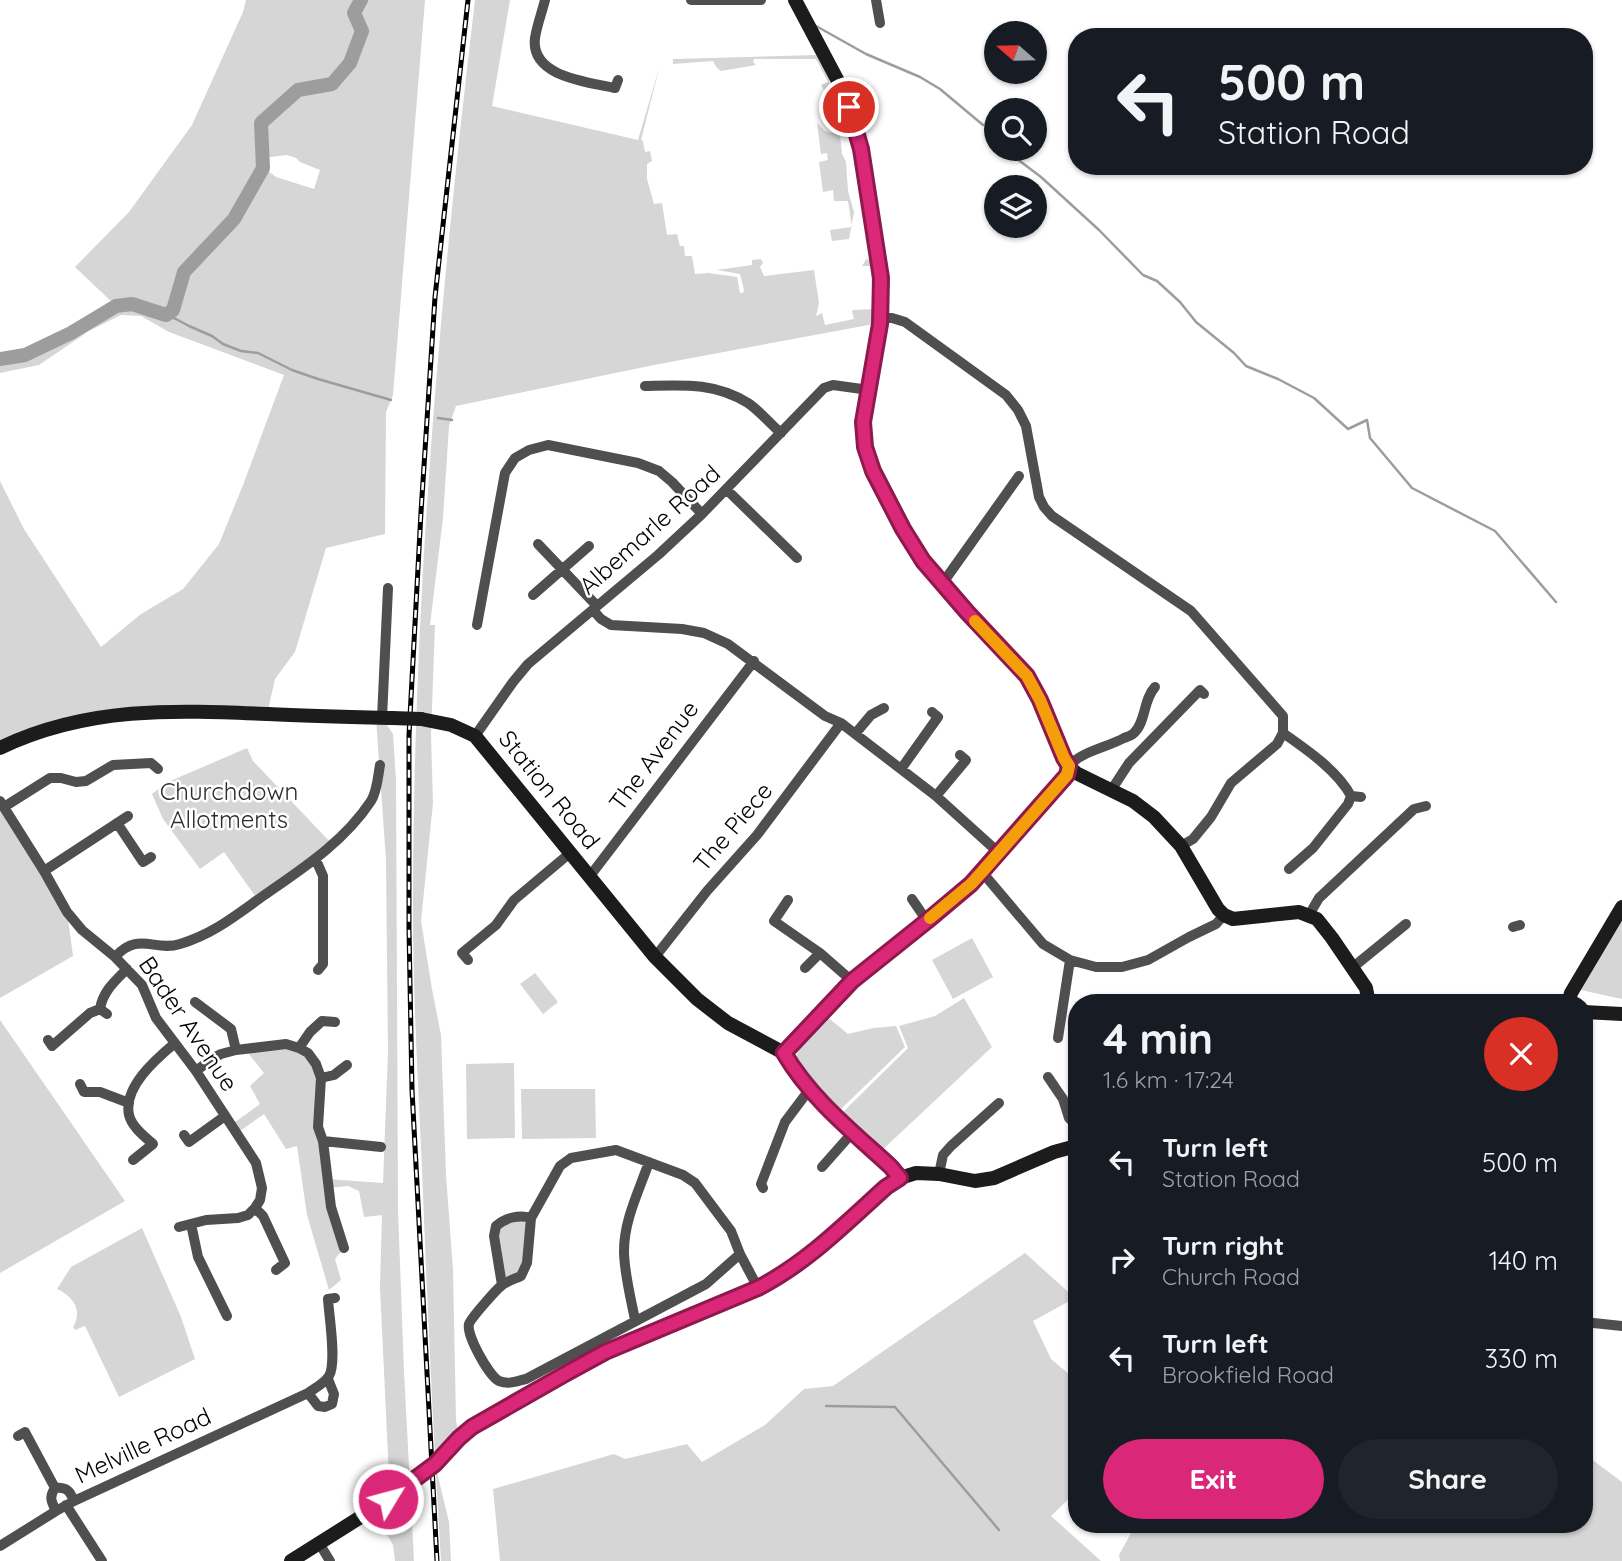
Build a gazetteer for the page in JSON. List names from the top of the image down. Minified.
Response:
{"streets":{"street":["Albemarle Road","The Avenue","Station Road","The Piece","Bader Avenue","Melville Road"]},"crossings":[["Albemarle Road","Station Road"],["The Avenue","Station Road"],["Station Road","The Piece"]],"parks":["Churchdown Allotments"],"north":"left","page":{"turn":["500 m","Station Road"],"heading":["4 min","1.6 km · 17:24"],"list":[{"name":"Turn left","note":"Station Road","value":"500 m"},{"name":"Turn right","note":"Church Road","value":"140 m"},{"name":"Turn left","note":"Brookfield Road","value":"330 m"}],"buttons":["Exit","Share"]}}
